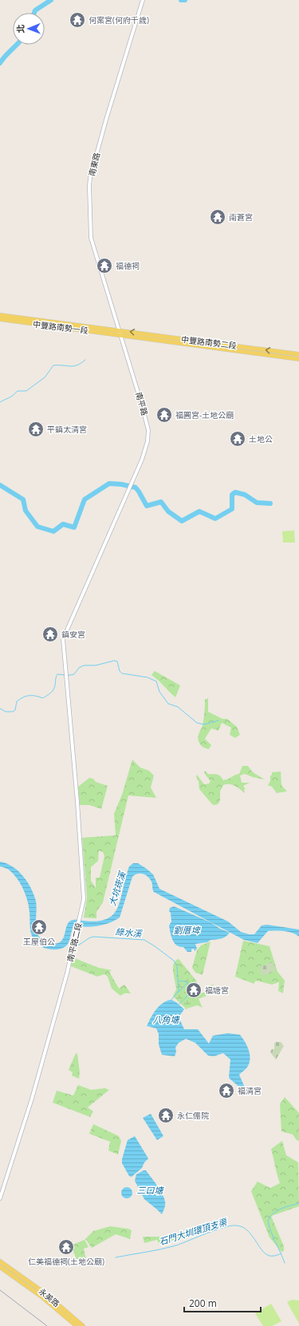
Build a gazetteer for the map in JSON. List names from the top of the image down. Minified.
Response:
{"streets":{"main road":["中豐路南勢一段","中豐路南勢二段","永美路"],"street":["南東路","南平路","南平路二段"]},"crossings":[["南東路","中豐路南勢一段"],["南東路","中豐路南勢二段"],["南東路","南平路"],["中豐路南勢一段","中豐路南勢二段"],["中豐路南勢一段","南平路"],["中豐路南勢二段","南平路"],["南平路","南平路二段"]],"water":["大坑崁溪","劉厝埤","綠水溪","八角塘","三口塘","石門大圳環頂支渠"],"places":{"temple":["何案宮(何府千歲)","南蒼宮","福德祠","福圓宮-土地公廟","平鎮太清宮","土地公","鎮安宮","王屋伯公","福塘宮","福清宮","永仁儒院","仁美福德祠(土地公廟)"]},"scale_bar":"200 m","north":"left"}
